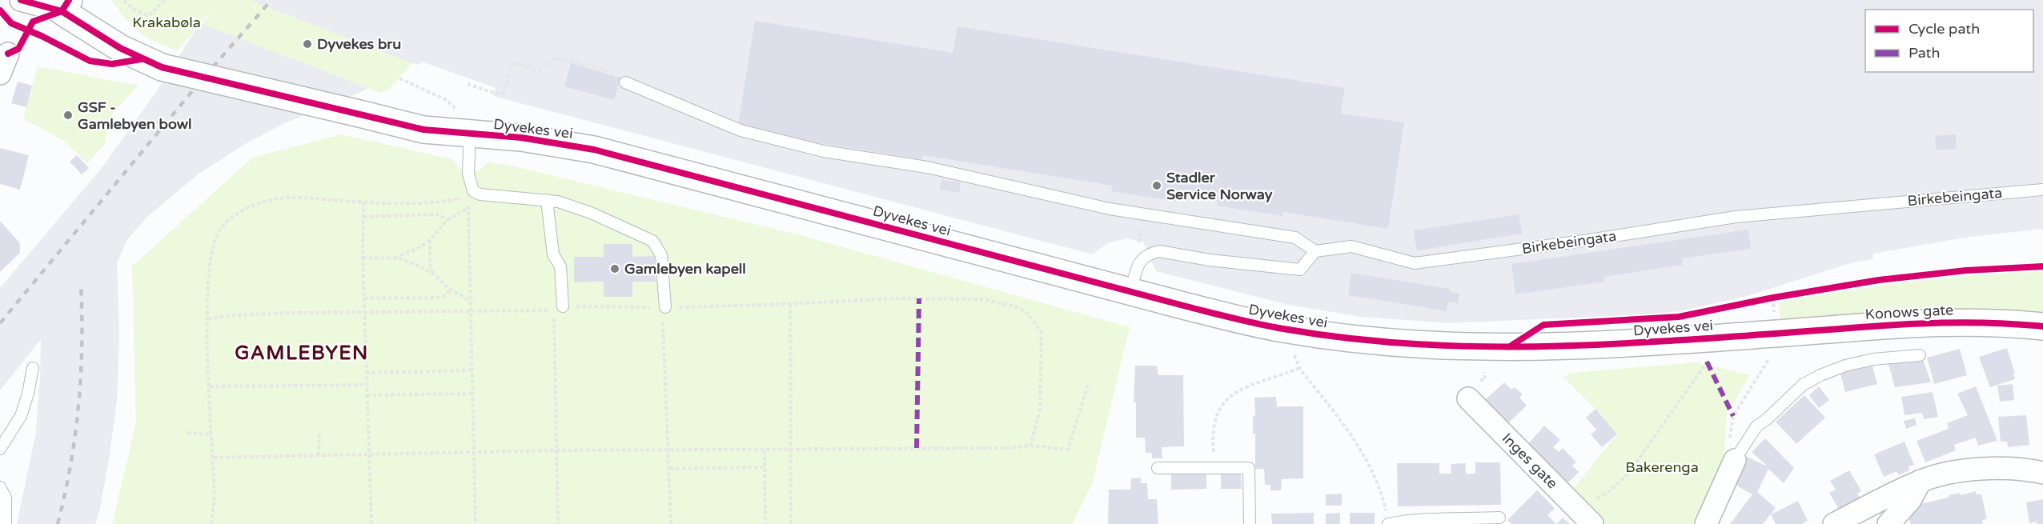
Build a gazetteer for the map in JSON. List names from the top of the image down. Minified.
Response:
{"streets":{"street":["Dyvekes vei","Konows gate","Inges gate"],"lane":["Birkebeingata"]},"crossings":[["Dyvekes vei","Konows gate"]],"districts":["GAMLEBYEN"],"parks":["Krakabøla","Bakerenga"],"places":["Dyvekes bru","GSF - Gamlebyen bowl","Stadler Service Norway","Gamlebyen kapell"],"legend":["Cycle path","Path"]}
